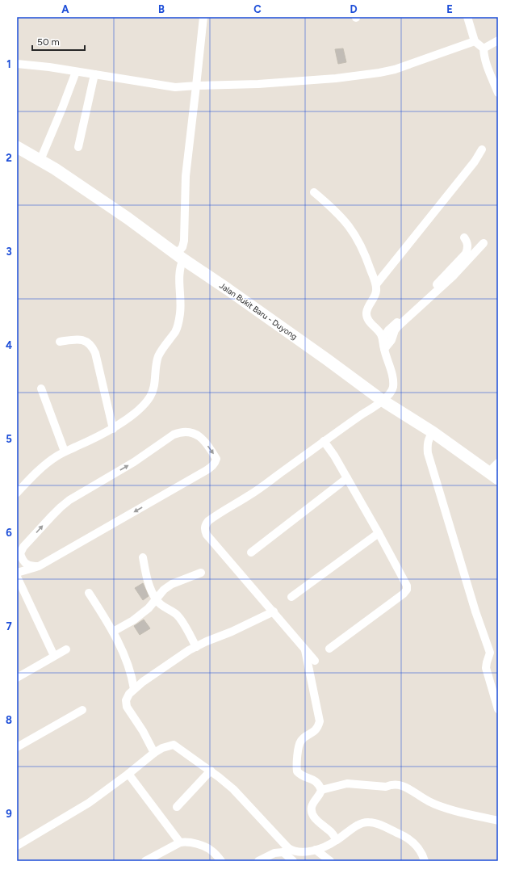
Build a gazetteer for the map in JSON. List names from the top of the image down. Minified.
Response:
{"streets":{"main road":["Jalan Bukit Baru - Duyong"]},"scale_bar":"50 m","grid":{"columns":["A","B","C","D","E"],"rows":["1","2","3","4","5","6","7","8","9"]}}
